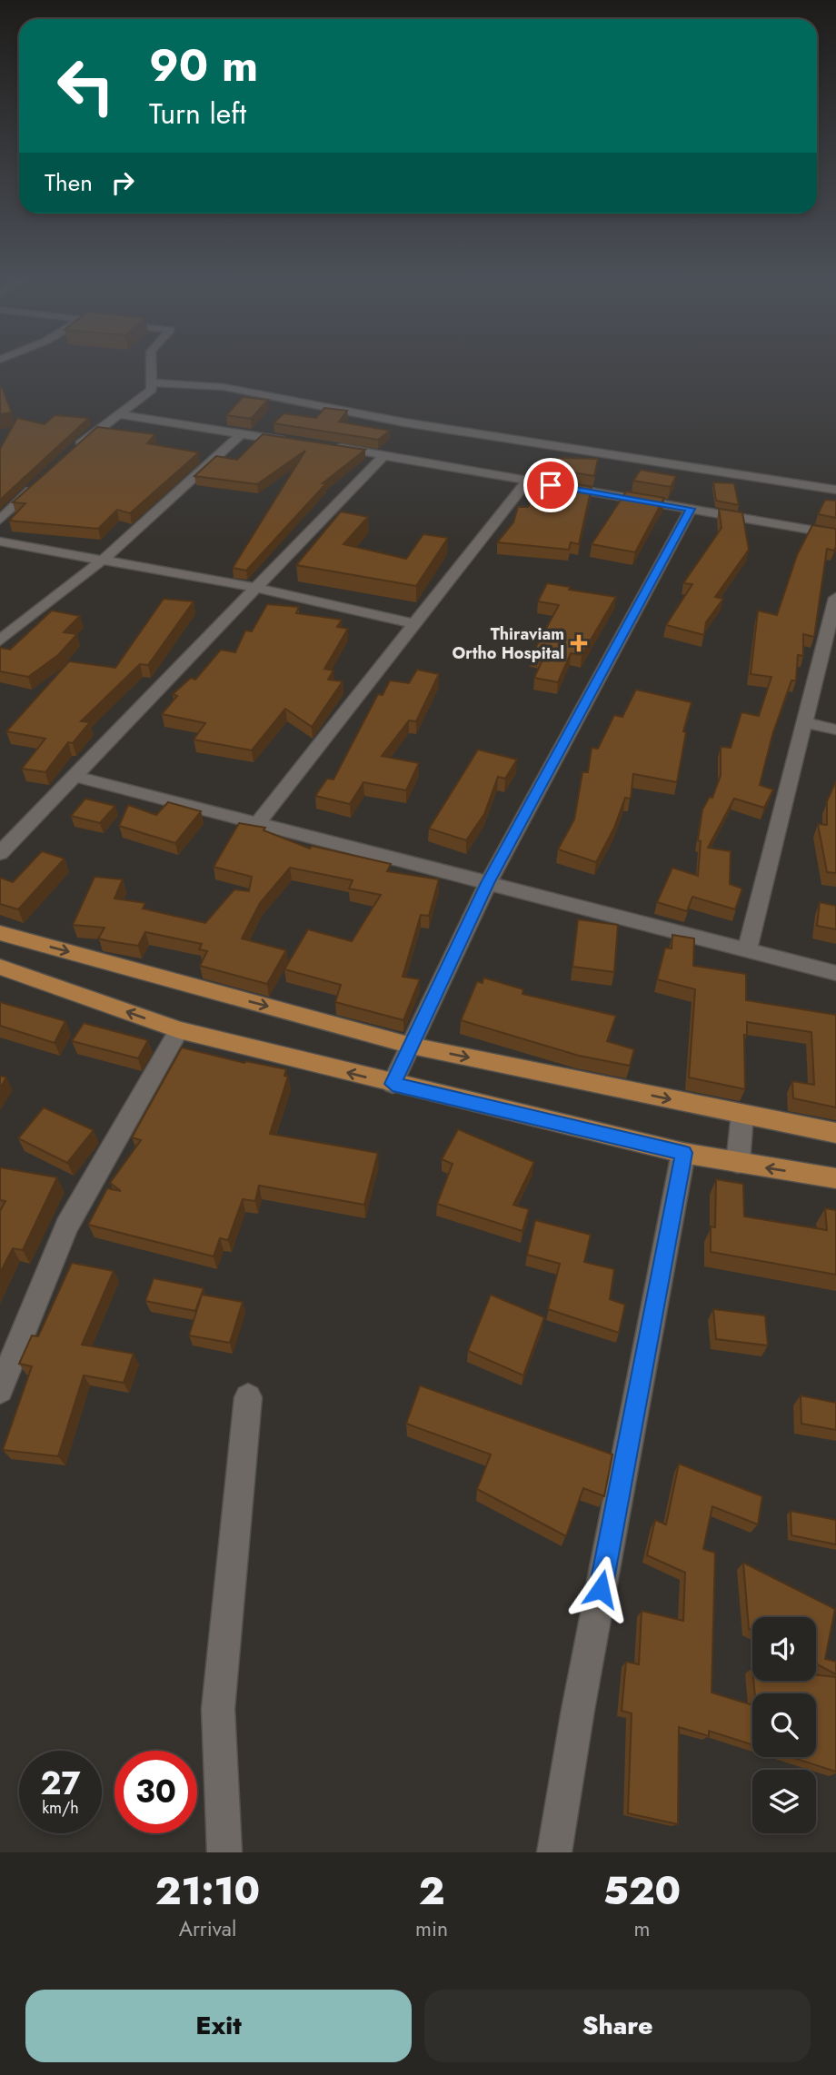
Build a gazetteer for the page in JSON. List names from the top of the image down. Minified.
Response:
{"places":{"health":["Thiraviam Ortho Hospital"]},"page":{"turn":["90 m","Turn left"],"then":"Then","speed":"27 km/h","limit":"30","eta":["21:10","Arrival","2","min","520","m"],"buttons":["Exit","Share"]}}
